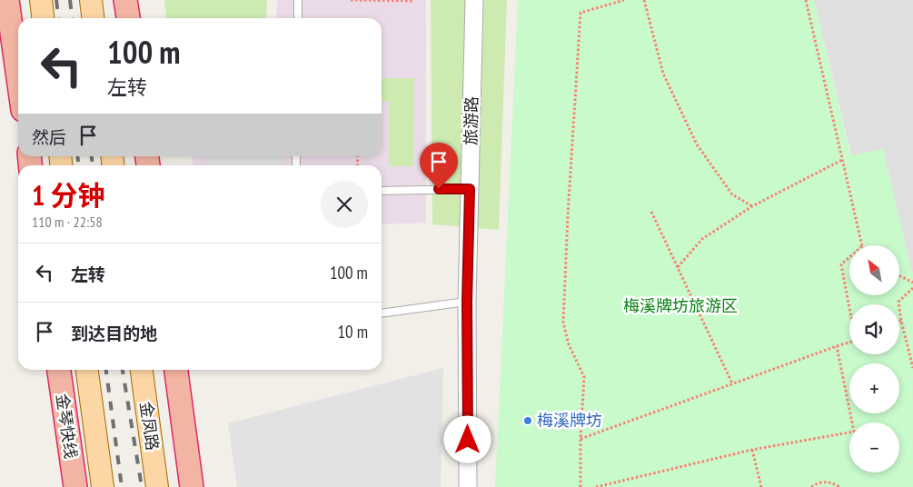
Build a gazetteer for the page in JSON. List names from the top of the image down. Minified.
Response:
{"streets":{"highway":["金琴快线"],"main road":["金凤路"],"street":["旅游路"]},"parks":["梅溪牌坊旅游区"],"places":["梅溪牌坊"],"north":"top left","page":{"turn":["100 m","左转"],"then":"然后","heading":["1 分钟","110 m · 22:58"],"list":[{"name":"左转","value":"100 m"},{"name":"到达目的地","value":"10 m"}],"map_buttons":["+","−"]}}
